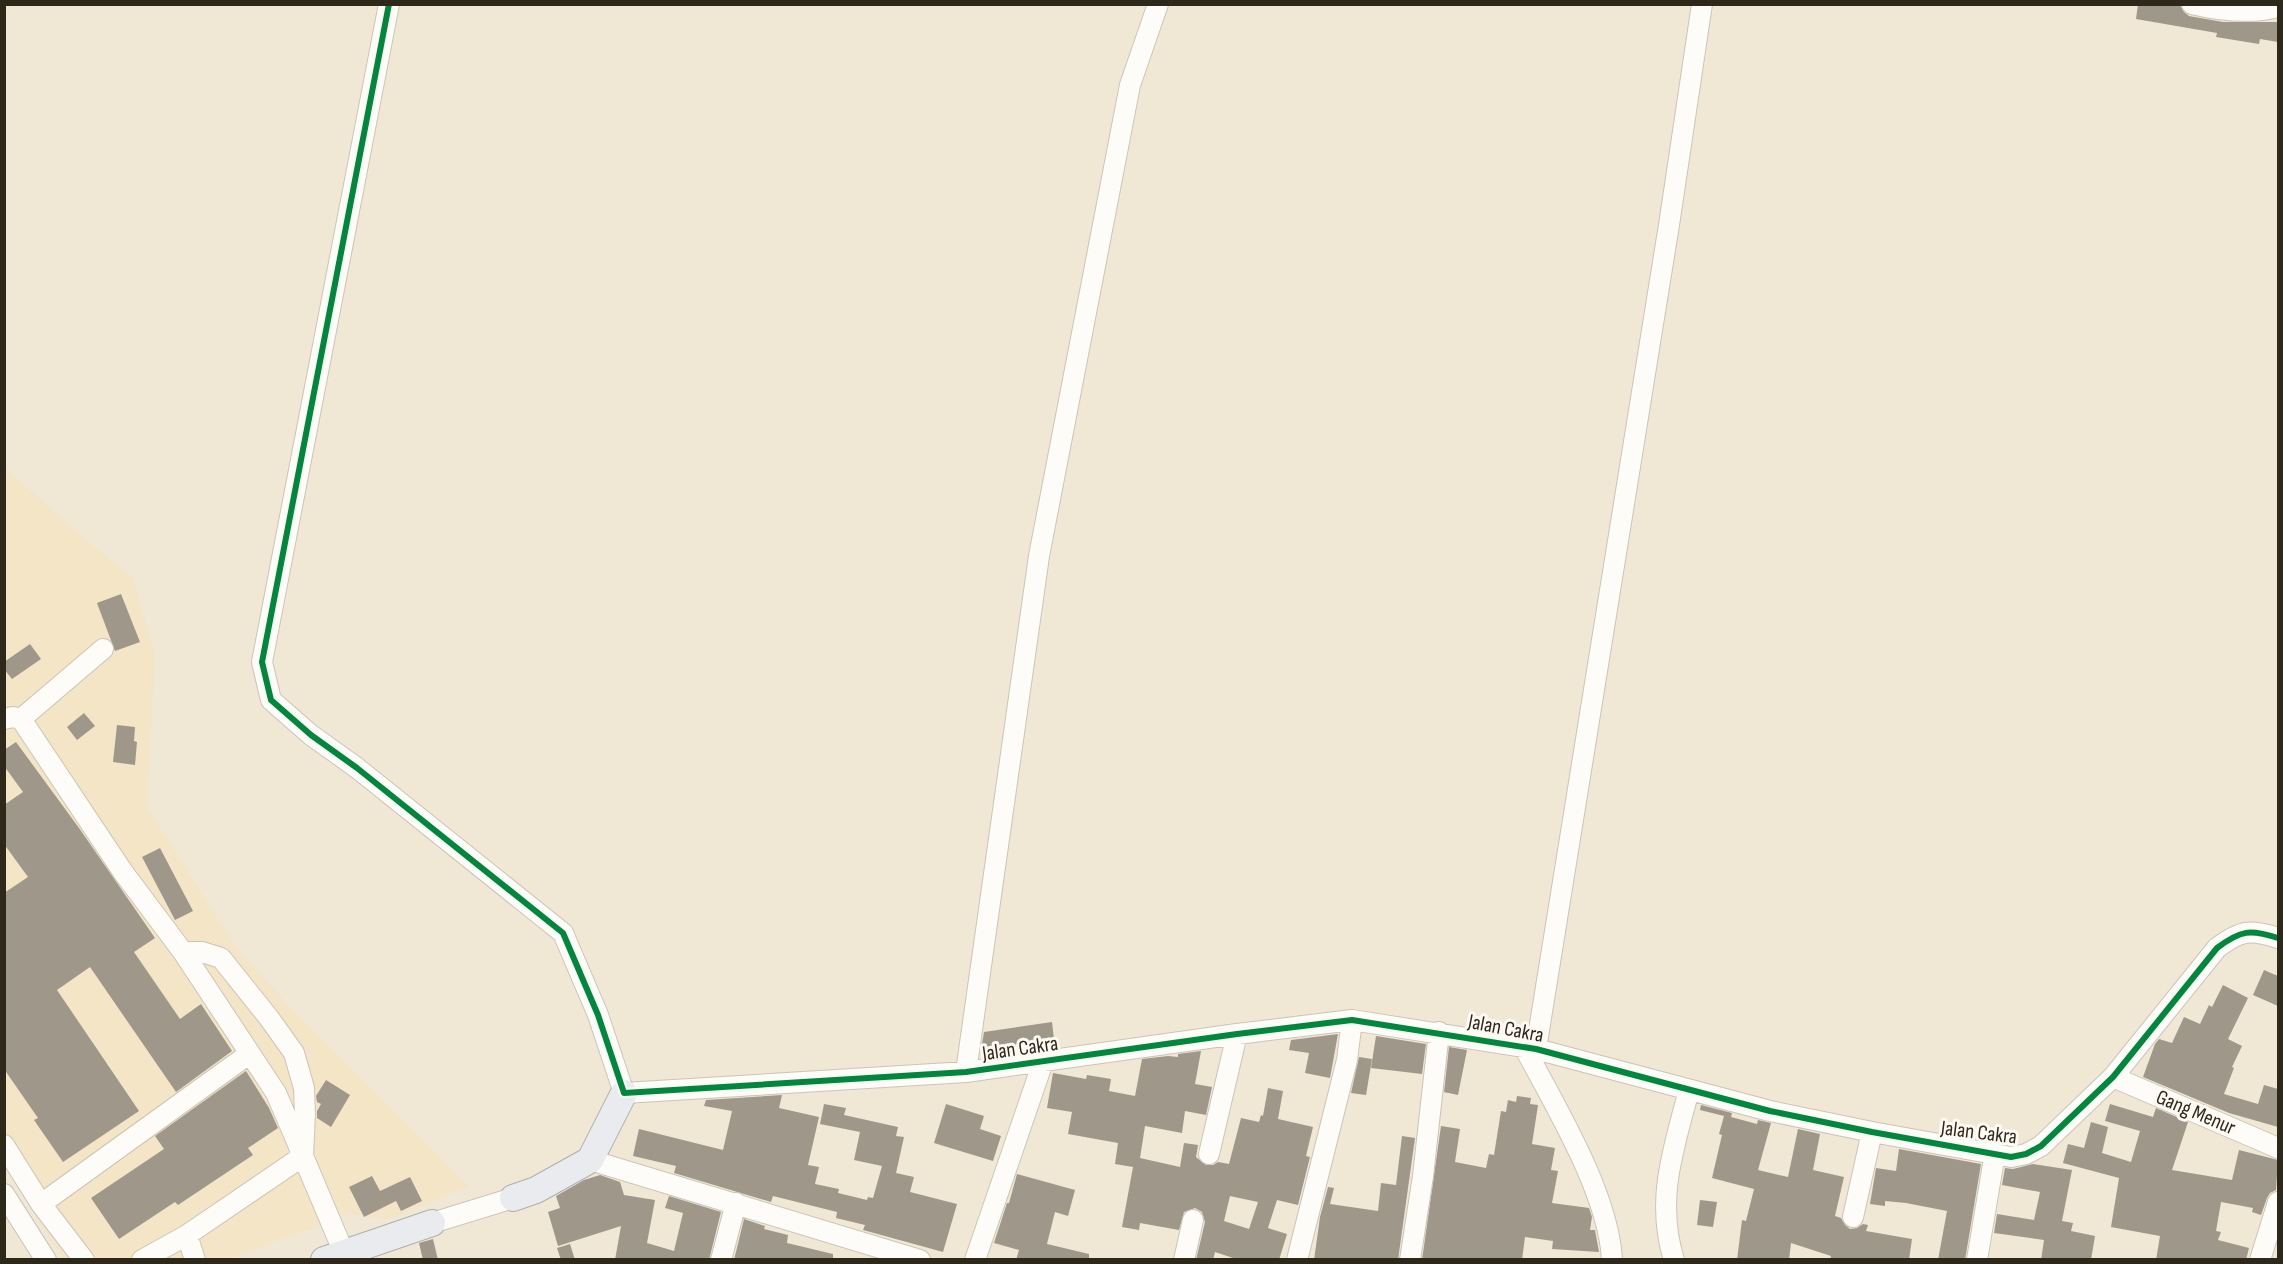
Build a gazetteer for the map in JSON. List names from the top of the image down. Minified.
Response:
{"streets":{"street":["Jalan Cakra","Gang Menur"]},"crossings":[["Jalan Cakra","Gang Menur"]]}
